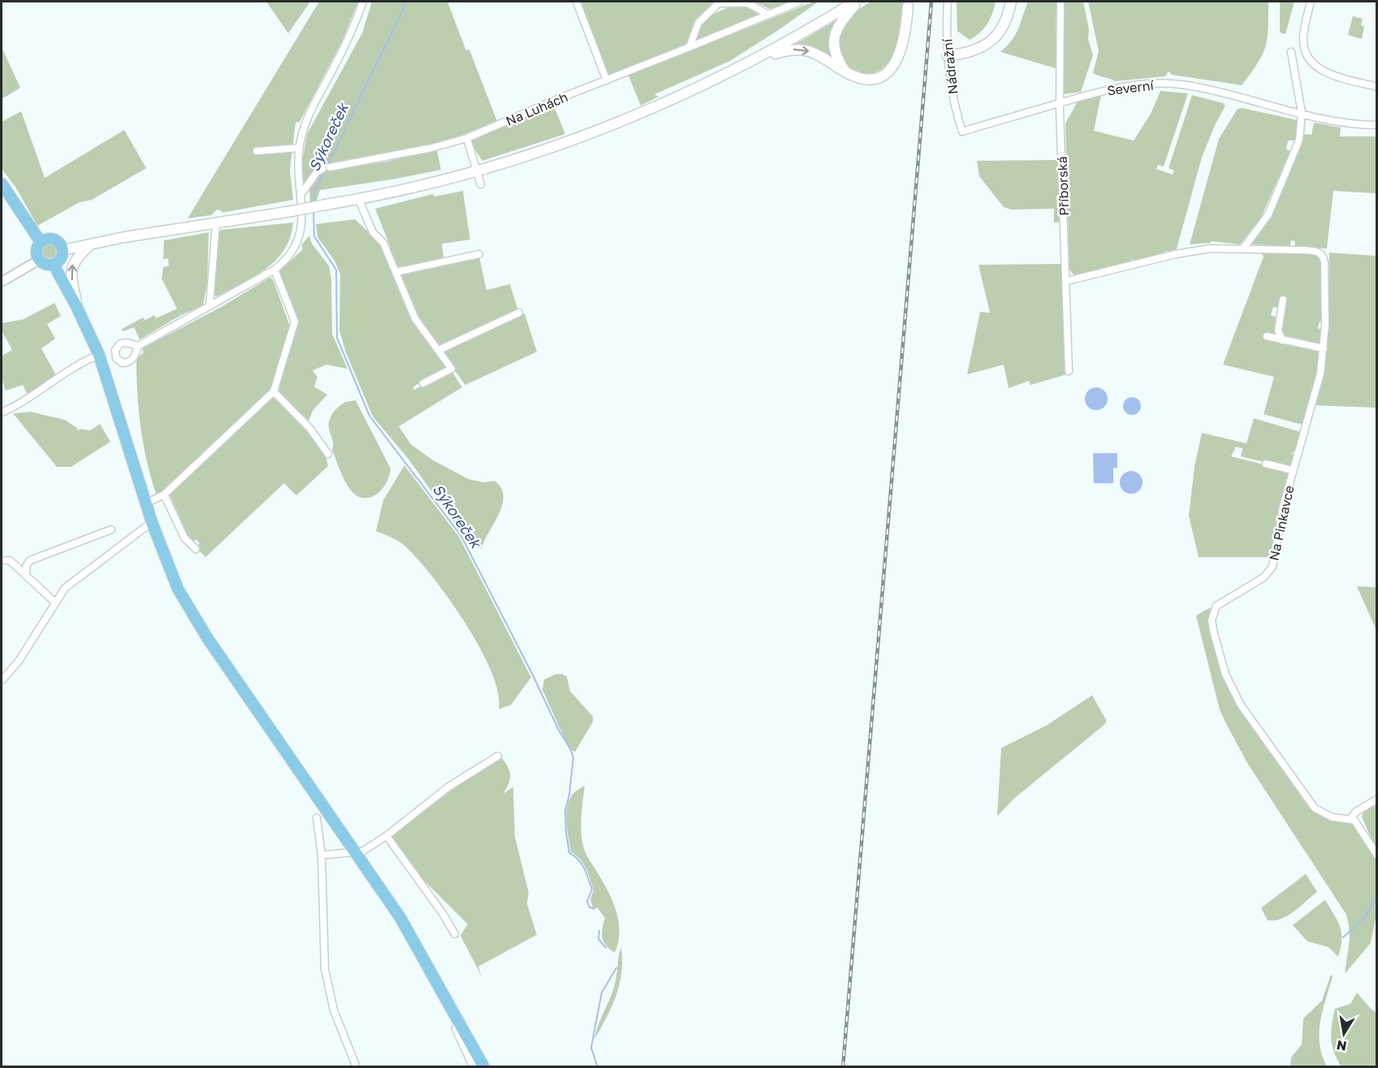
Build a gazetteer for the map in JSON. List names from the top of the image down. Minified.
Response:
{"streets":{"street":["Nádražní","Severní","Na Luhách","Příborská","Na Pinkavce"]},"crossings":[["Nádražní","Severní"],["Severní","Příborská"],["Příborská","Na Pinkavce"]],"water":["Sýkoreček"],"north":"bottom"}
